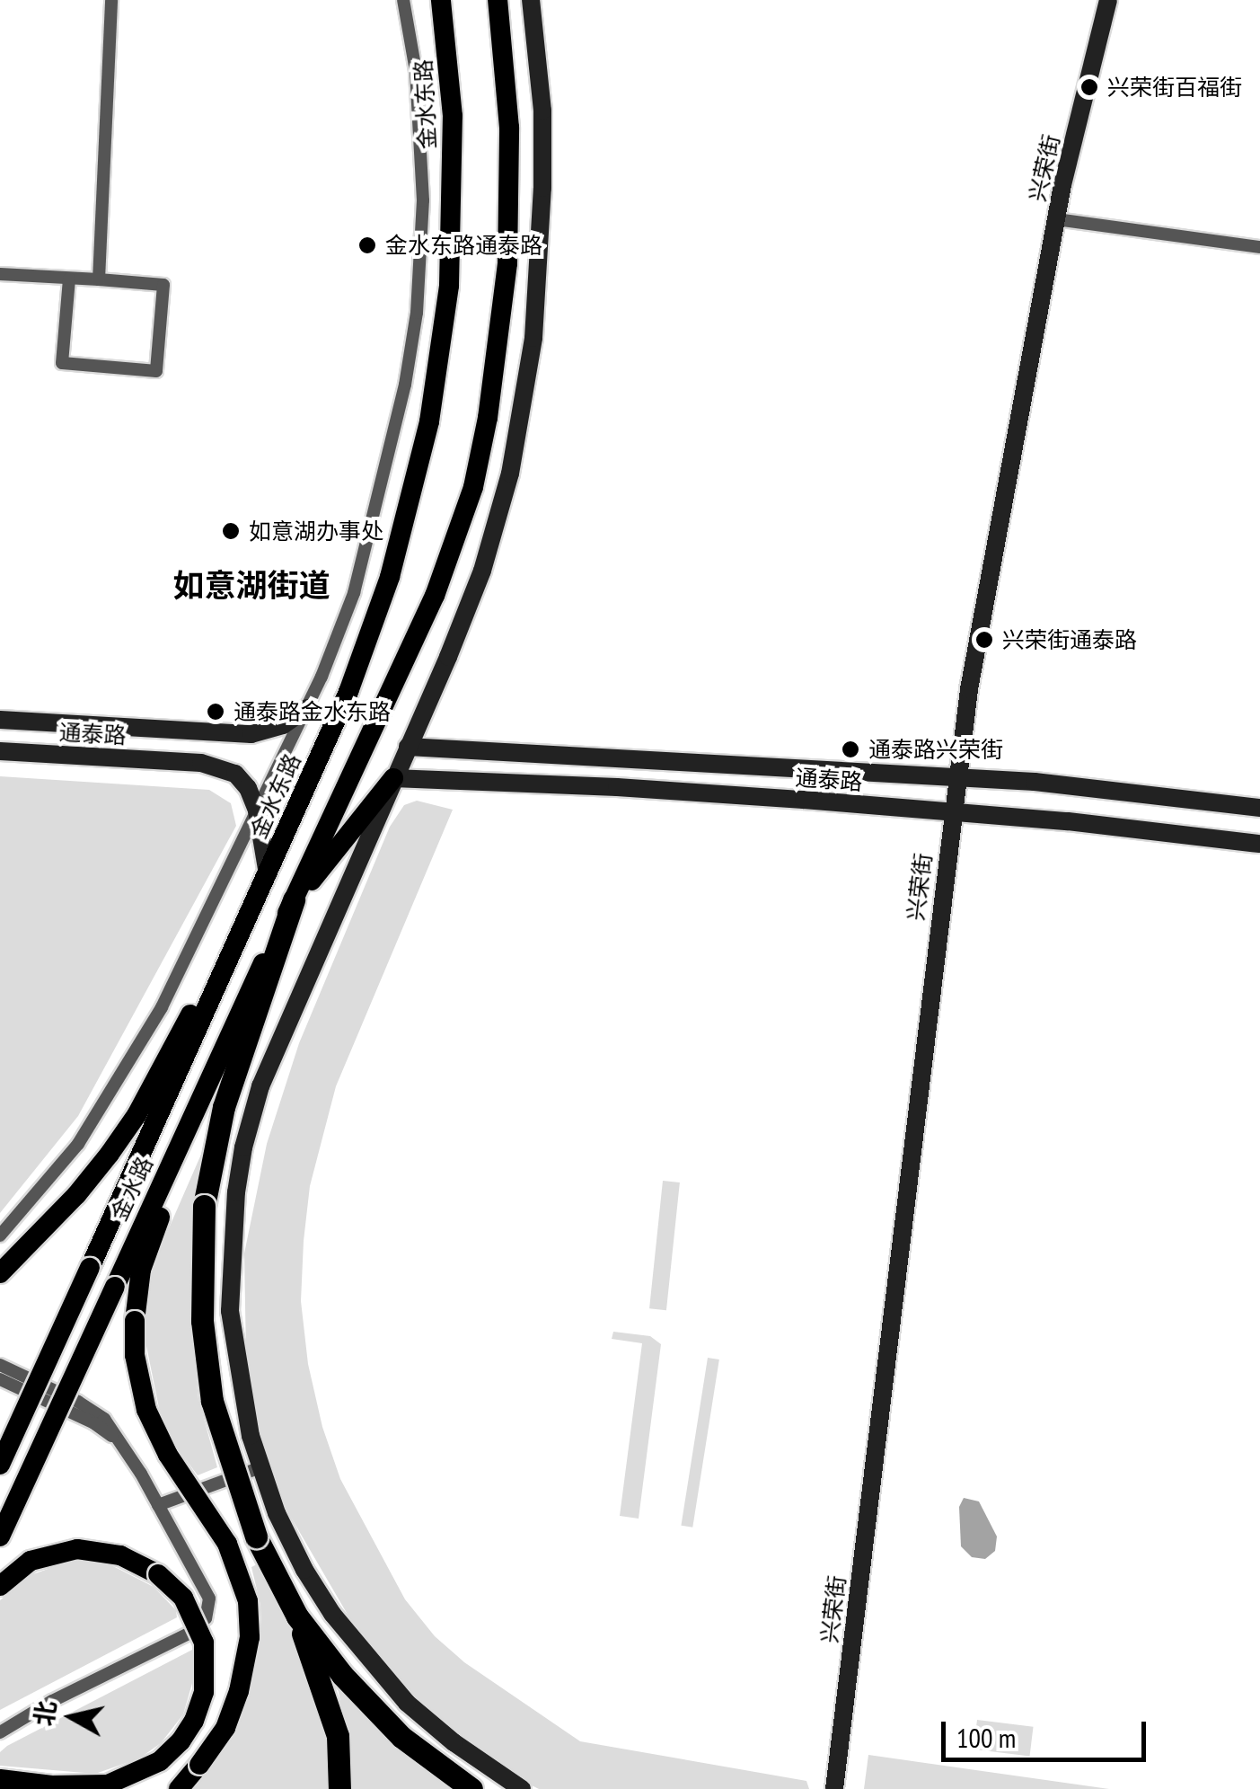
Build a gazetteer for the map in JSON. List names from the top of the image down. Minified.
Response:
{"streets":{"main road":["金水东路","金水路"],"street":["兴荣街","通泰路"]},"crossings":[["金水东路","通泰路"],["兴荣街","通泰路"]],"districts":["如意湖街道"],"places":["兴荣街百福街","金水东路通泰路","如意湖办事处","兴荣街通泰路","通泰路金水东路","通泰路兴荣街"],"scale_bar":"100 m","north":"left"}
